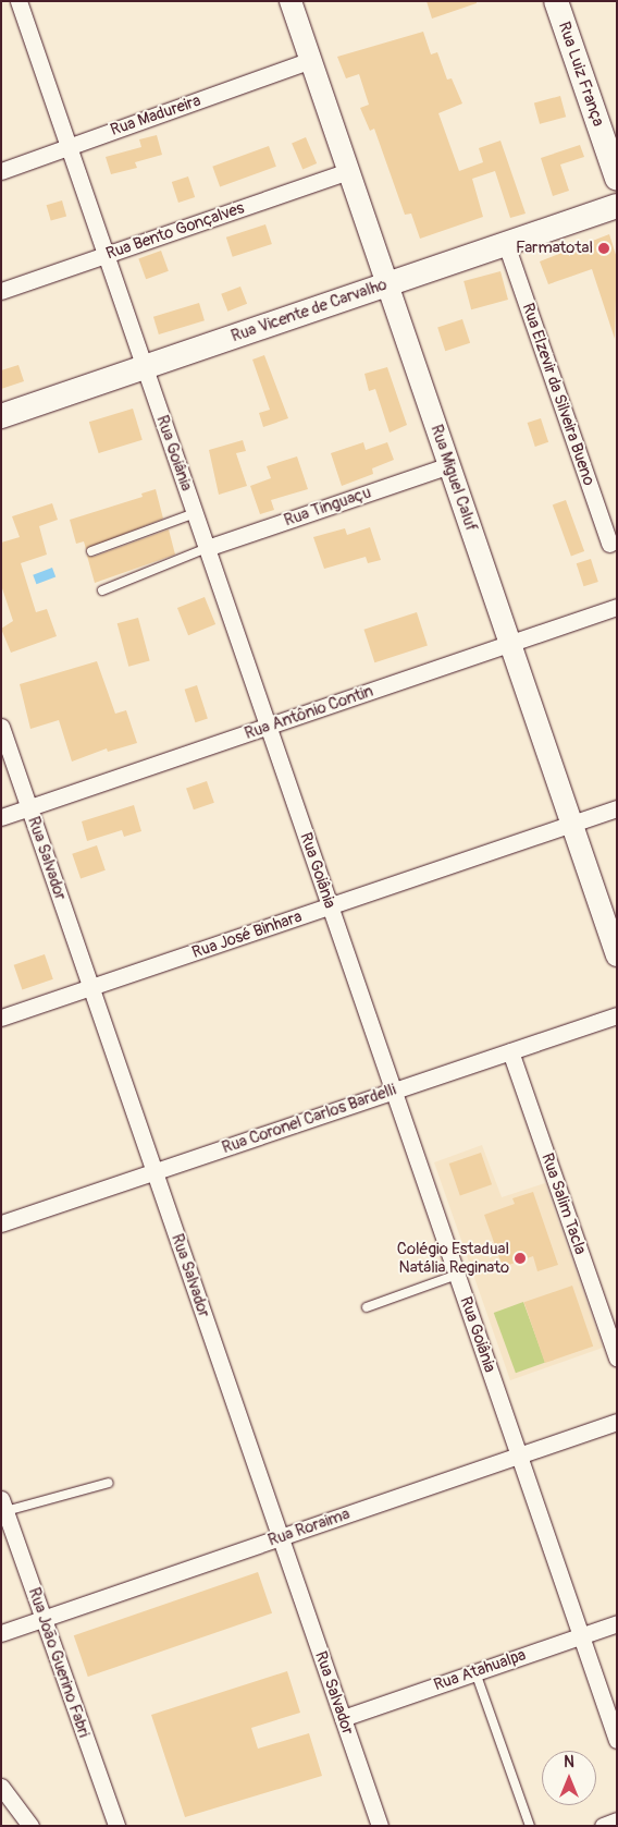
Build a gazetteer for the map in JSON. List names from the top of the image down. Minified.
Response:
{"streets":{"main road":["Rua Luiz França","Rua Vicente de Carvalho"],"street":["Rua Madureira","Rua Bento Gonçalves","Rua Elzevir da Silveira Bueno","Rua Goiânia","Rua Miguel Caluf","Rua Tinguaçu","Rua Antônio Contin","Rua Salvador","Rua José Binhara","Rua Coronel Carlos Bardelli","Rua Salim Tacla","Rua Roraima","Rua João Guerino Fabri","Rua Atahualpa"]},"crossings":[["Rua Madureira","Rua Goiânia"],["Rua Madureira","Rua Miguel Caluf"],["Rua Bento Gonçalves","Rua Goiânia"],["Rua Bento Gonçalves","Rua Miguel Caluf"],["Rua Vicente de Carvalho","Rua Elzevir da Silveira Bueno"],["Rua Vicente de Carvalho","Rua Goiânia"],["Rua Vicente de Carvalho","Rua Miguel Caluf"],["Rua Goiânia","Rua Tinguaçu"],["Rua Goiânia","Rua Antônio Contin"],["Rua Goiânia","Rua José Binhara"],["Rua Goiânia","Rua Coronel Carlos Bardelli"],["Rua Goiânia","Rua Roraima"],["Rua Goiânia","Rua Atahualpa"],["Rua Miguel Caluf","Rua Tinguaçu"],["Rua Miguel Caluf","Rua Antônio Contin"],["Rua Miguel Caluf","Rua José Binhara"],["Rua Antônio Contin","Rua Salvador"],["Rua Salvador","Rua José Binhara"],["Rua Salvador","Rua Coronel Carlos Bardelli"],["Rua Salvador","Rua Roraima"],["Rua Salvador","Rua Atahualpa"],["Rua Coronel Carlos Bardelli","Rua Salim Tacla"],["Rua Roraima","Rua João Guerino Fabri"]],"places":["Farmatotal","Colégio Estadual Natália Reginato"],"north":"top"}
